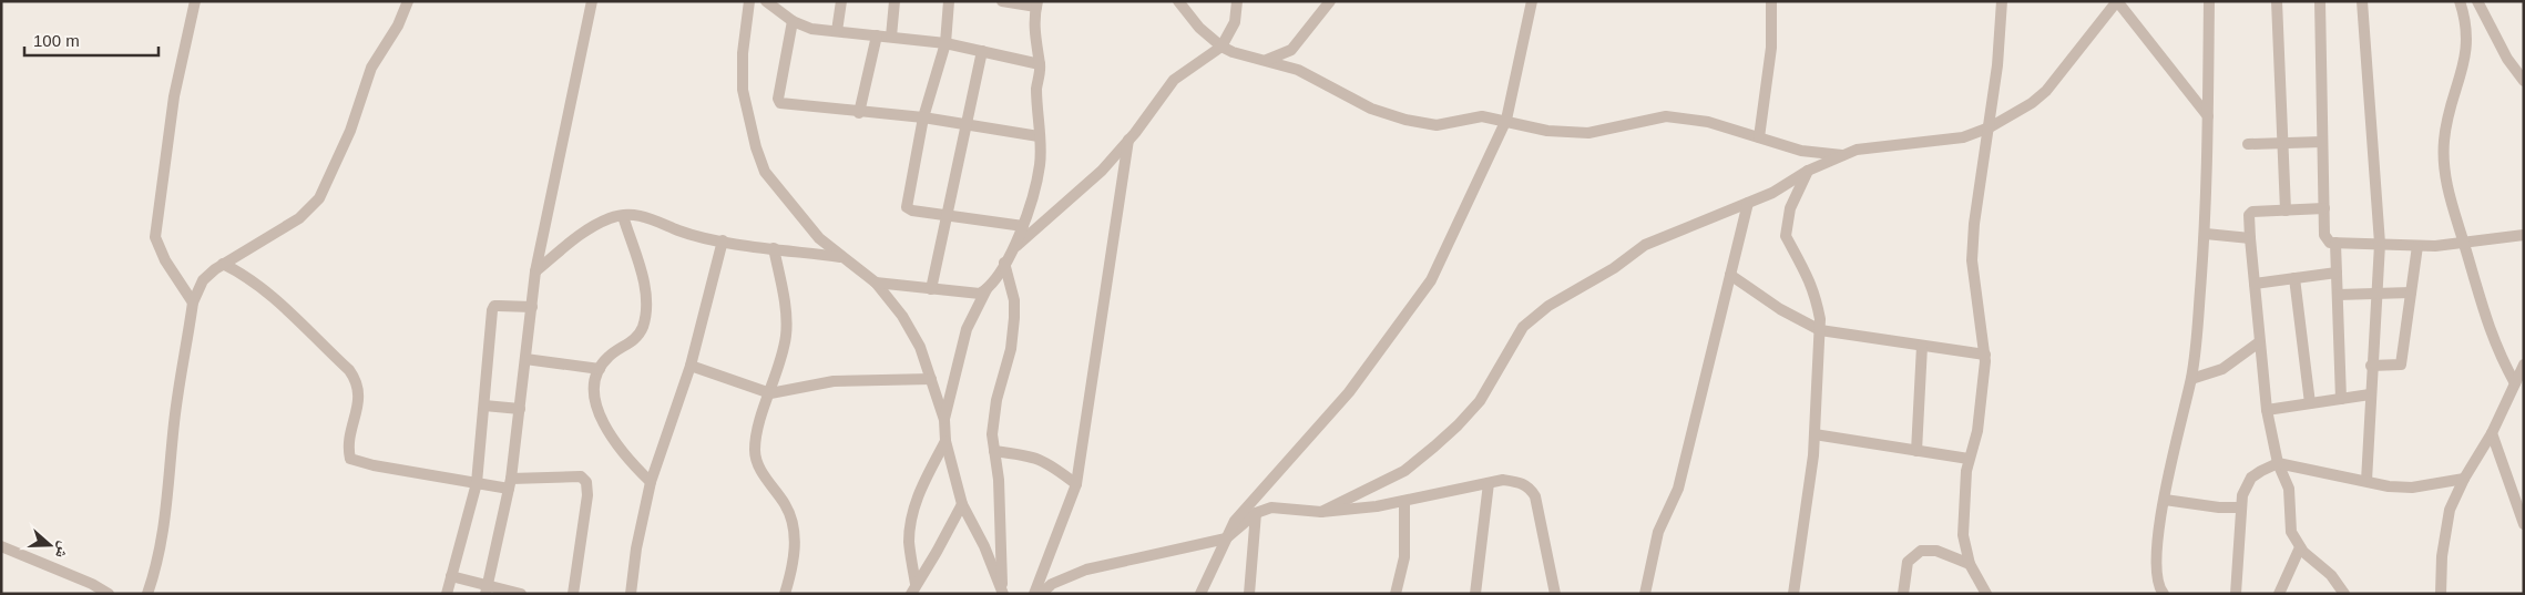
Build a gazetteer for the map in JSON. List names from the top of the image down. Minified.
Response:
{"scale_bar":"100 m","north":"right"}
